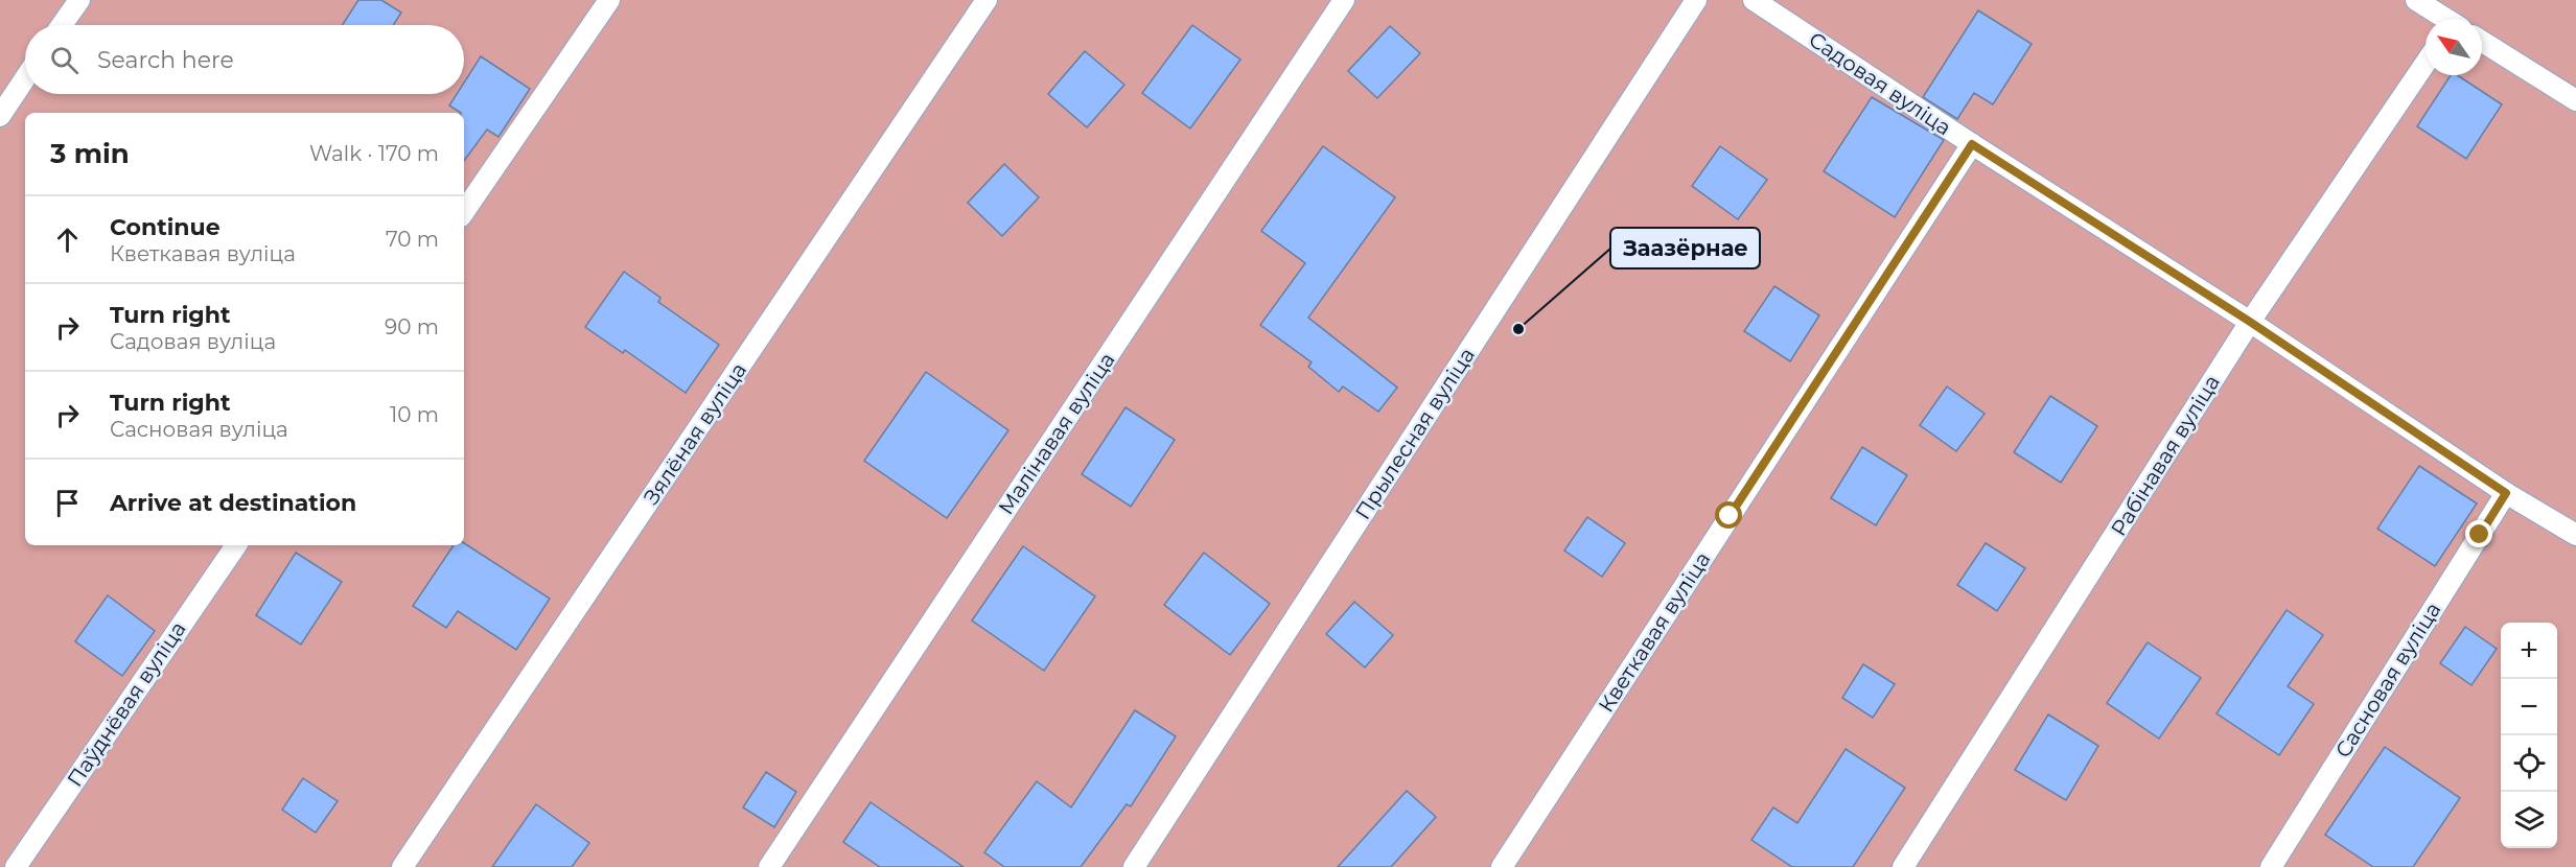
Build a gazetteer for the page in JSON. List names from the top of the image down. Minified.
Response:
{"streets":{"lane":["Садовая вуліца","Зялёная вуліца","Малінавая вуліца","Прылесная вуліца","Рабінавая вуліца","Кветкавая вуліца","Сасновая вуліца","Паўднёвая вуліца"]},"crossings":[["Садовая вуліца","Рабінавая вуліца"],["Садовая вуліца","Кветкавая вуліца"],["Садовая вуліца","Сасновая вуліца"]],"places":["Заазёрнае"],"north":"top left","page":{"search":"Search here","heading":["3 min","Walk · 170 m"],"list":[["Continue","Кветкавая вуліца","70 m"],["Turn right","Садовая вуліца","90 m"],["Turn right","Сасновая вуліца","10 m"],"Arrive at destination"],"map_buttons":["+","−"]}}
